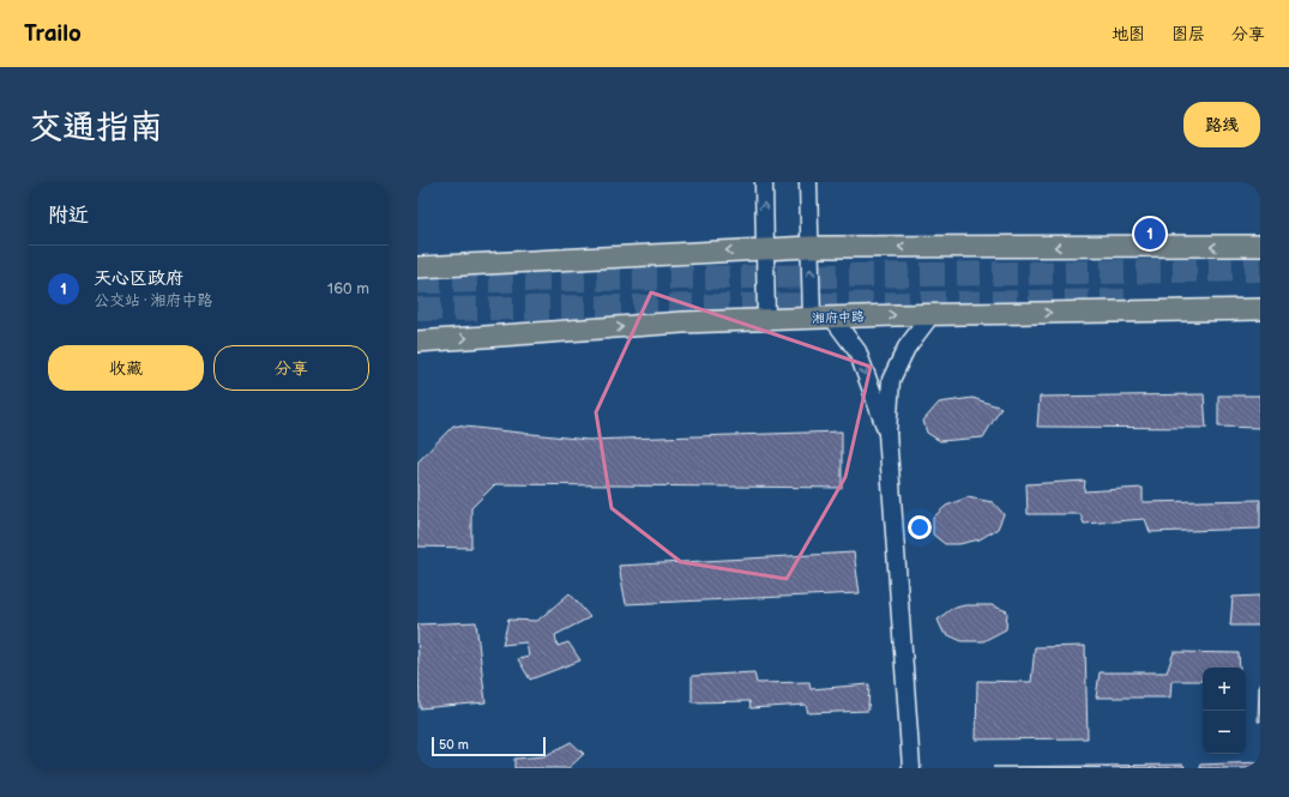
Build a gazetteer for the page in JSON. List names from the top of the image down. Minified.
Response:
{"streets":{"main road":["湘府中路"]},"scale_bar":"50 m","page":{"header":"Trailo","nav":["地图","图层","分享"],"buttons":["路线",["收藏","分享"]],"title":"交通指南","heading":"附近","pins":"1","list":[{"mark":"1","name":"天心区政府","note":"公交站 · 湘府中路","value":"160 m"}],"map_buttons":["+","−"],"scale":"50 m"}}
